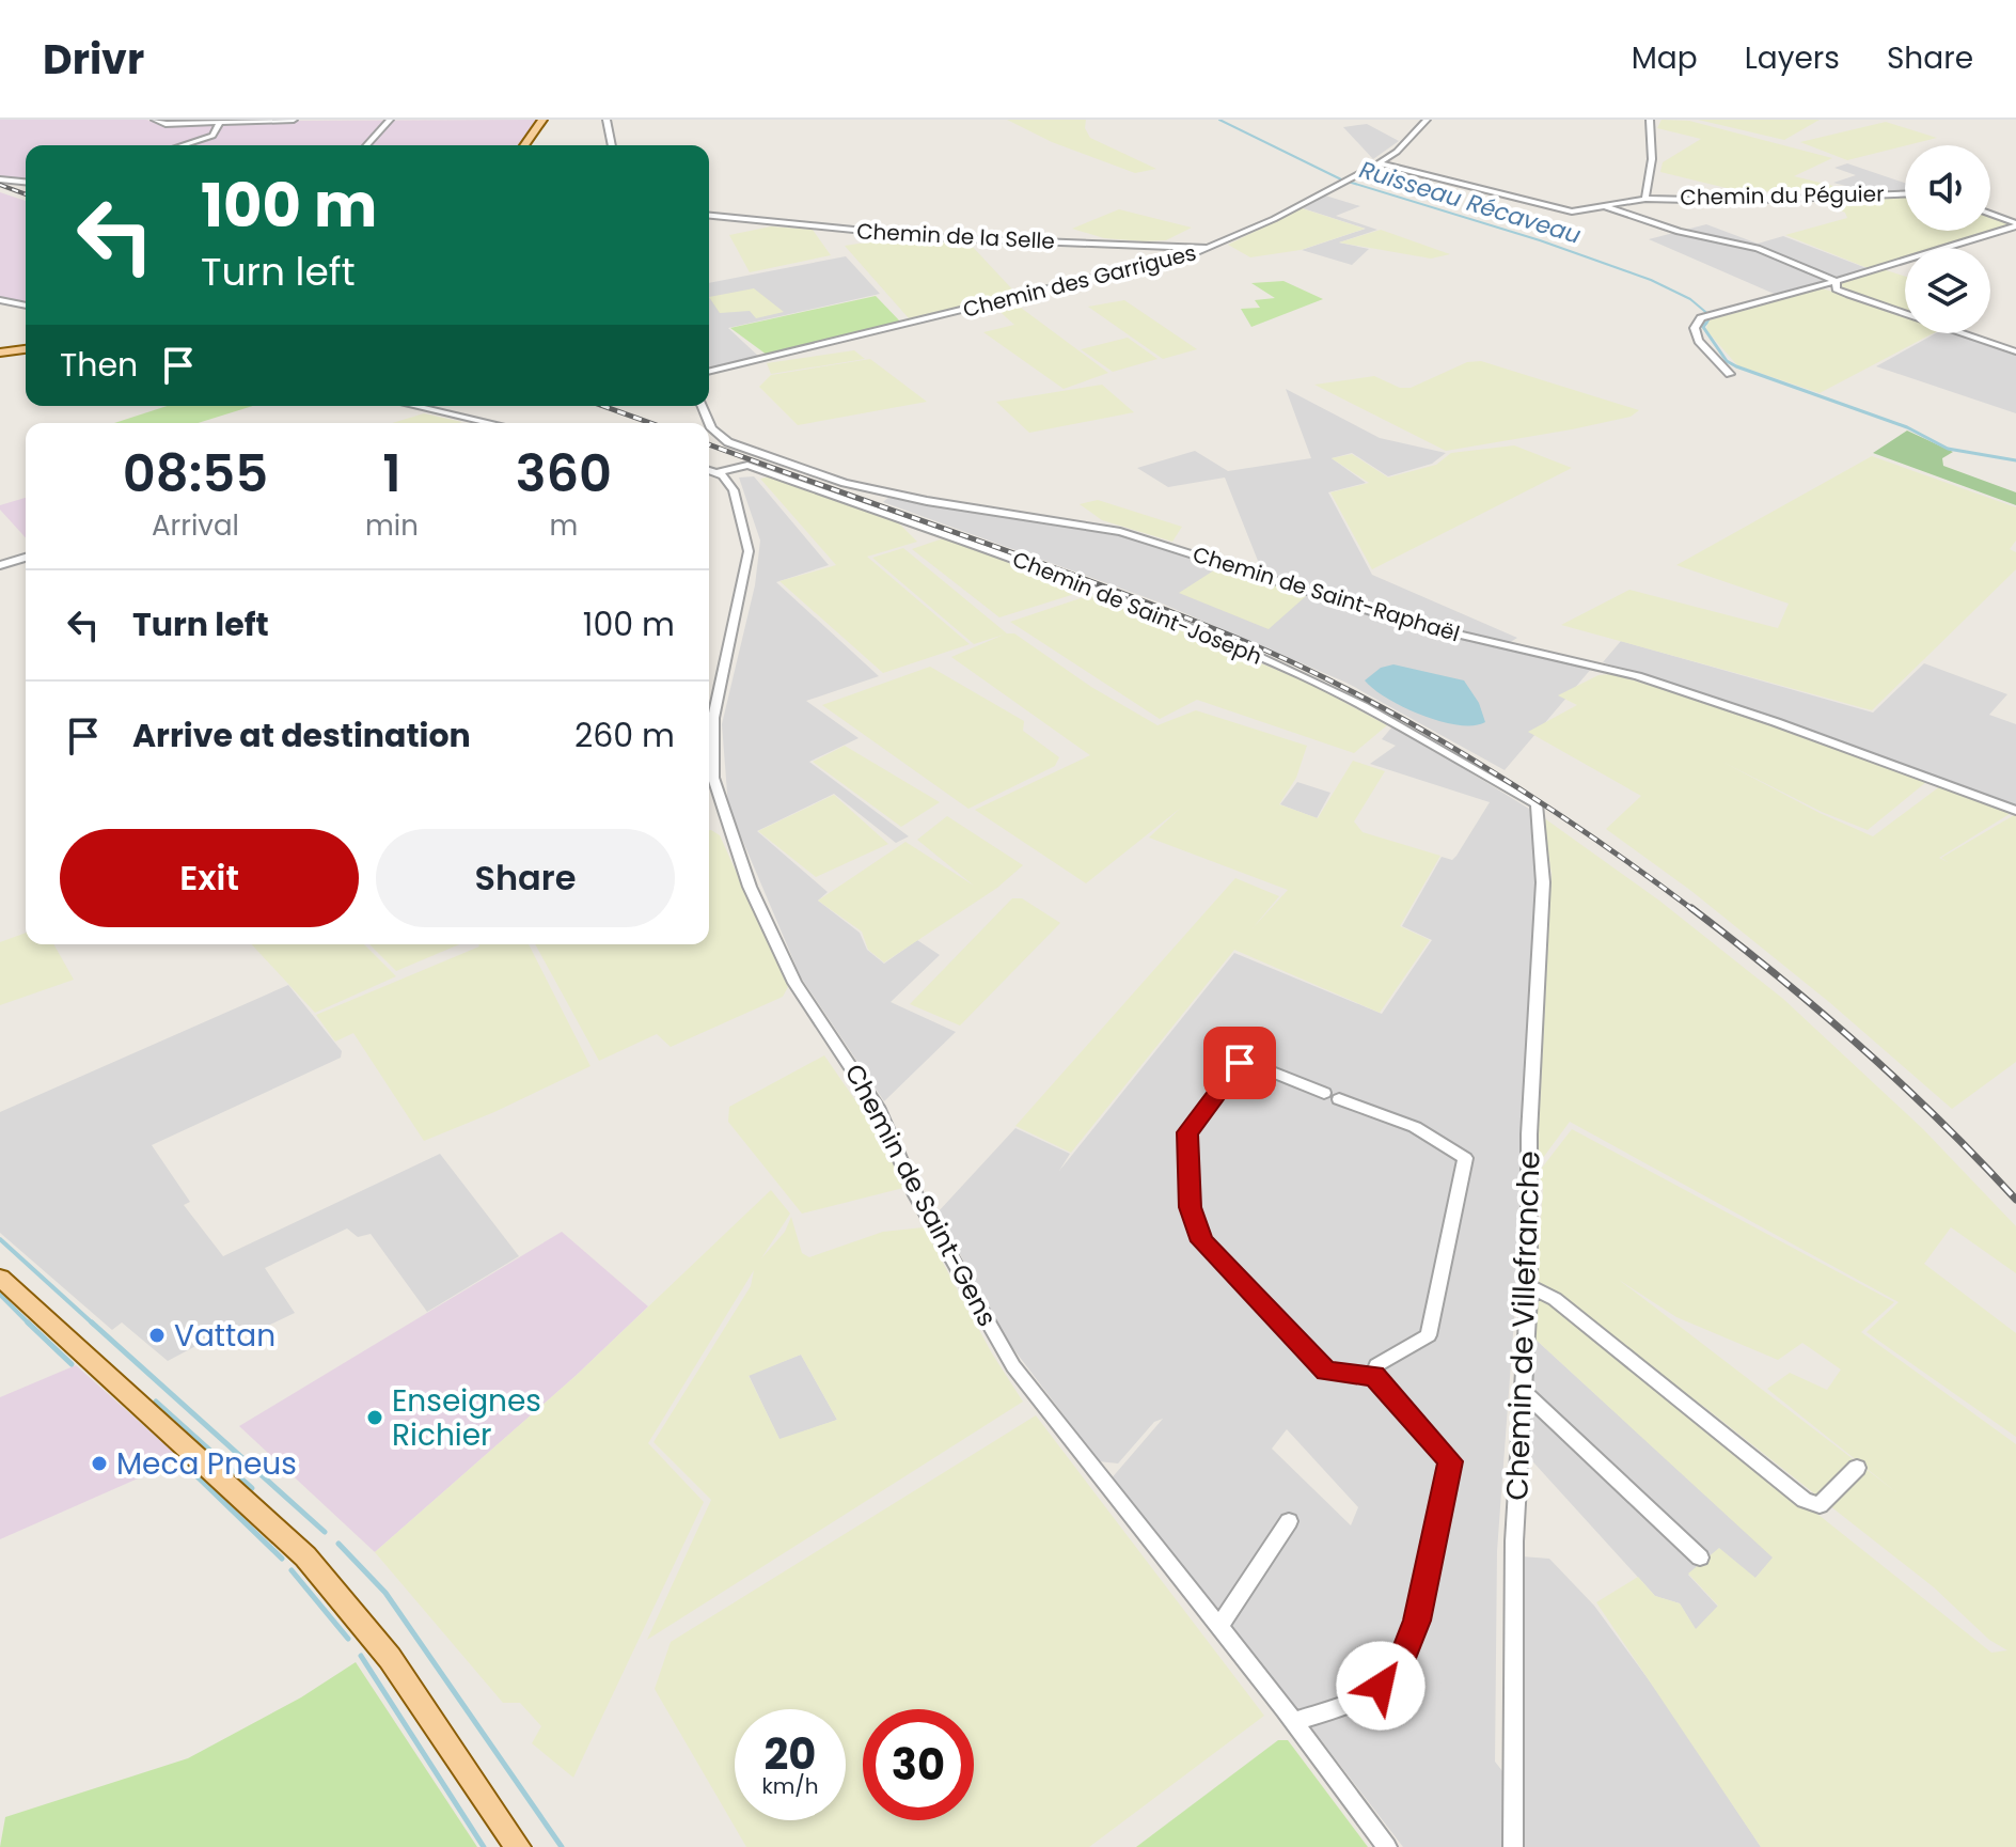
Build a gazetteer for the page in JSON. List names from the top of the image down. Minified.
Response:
{"streets":{"street":["Chemin du Péguier","Chemin de la Selle","Chemin des Garrigues","Chemin de Saint-Raphaël","Chemin de Saint-Joseph","Chemin de Saint-Gens","Chemin de Villefranche"]},"crossings":[["Chemin du Péguier","Chemin des Garrigues"],["Chemin de la Selle","Chemin des Garrigues"],["Chemin de Saint-Joseph","Chemin de Saint-Gens"],["Chemin de Saint-Joseph","Chemin de Villefranche"]],"water":["Ruisseau Récaveau"],"places":["Vattan","Enseignes Richier","Meca Pneus"],"page":{"header":"Drivr","nav":["Map","Layers","Share"],"turn":["100 m","Turn left"],"then":"Then","eta":["08:55","Arrival","1","min","360","m"],"list":[{"name":"Turn left","value":"100 m"},{"name":"Arrive at destination","value":"260 m"}],"buttons":["Exit","Share"],"speed":"20 km/h","limit":"30"}}
